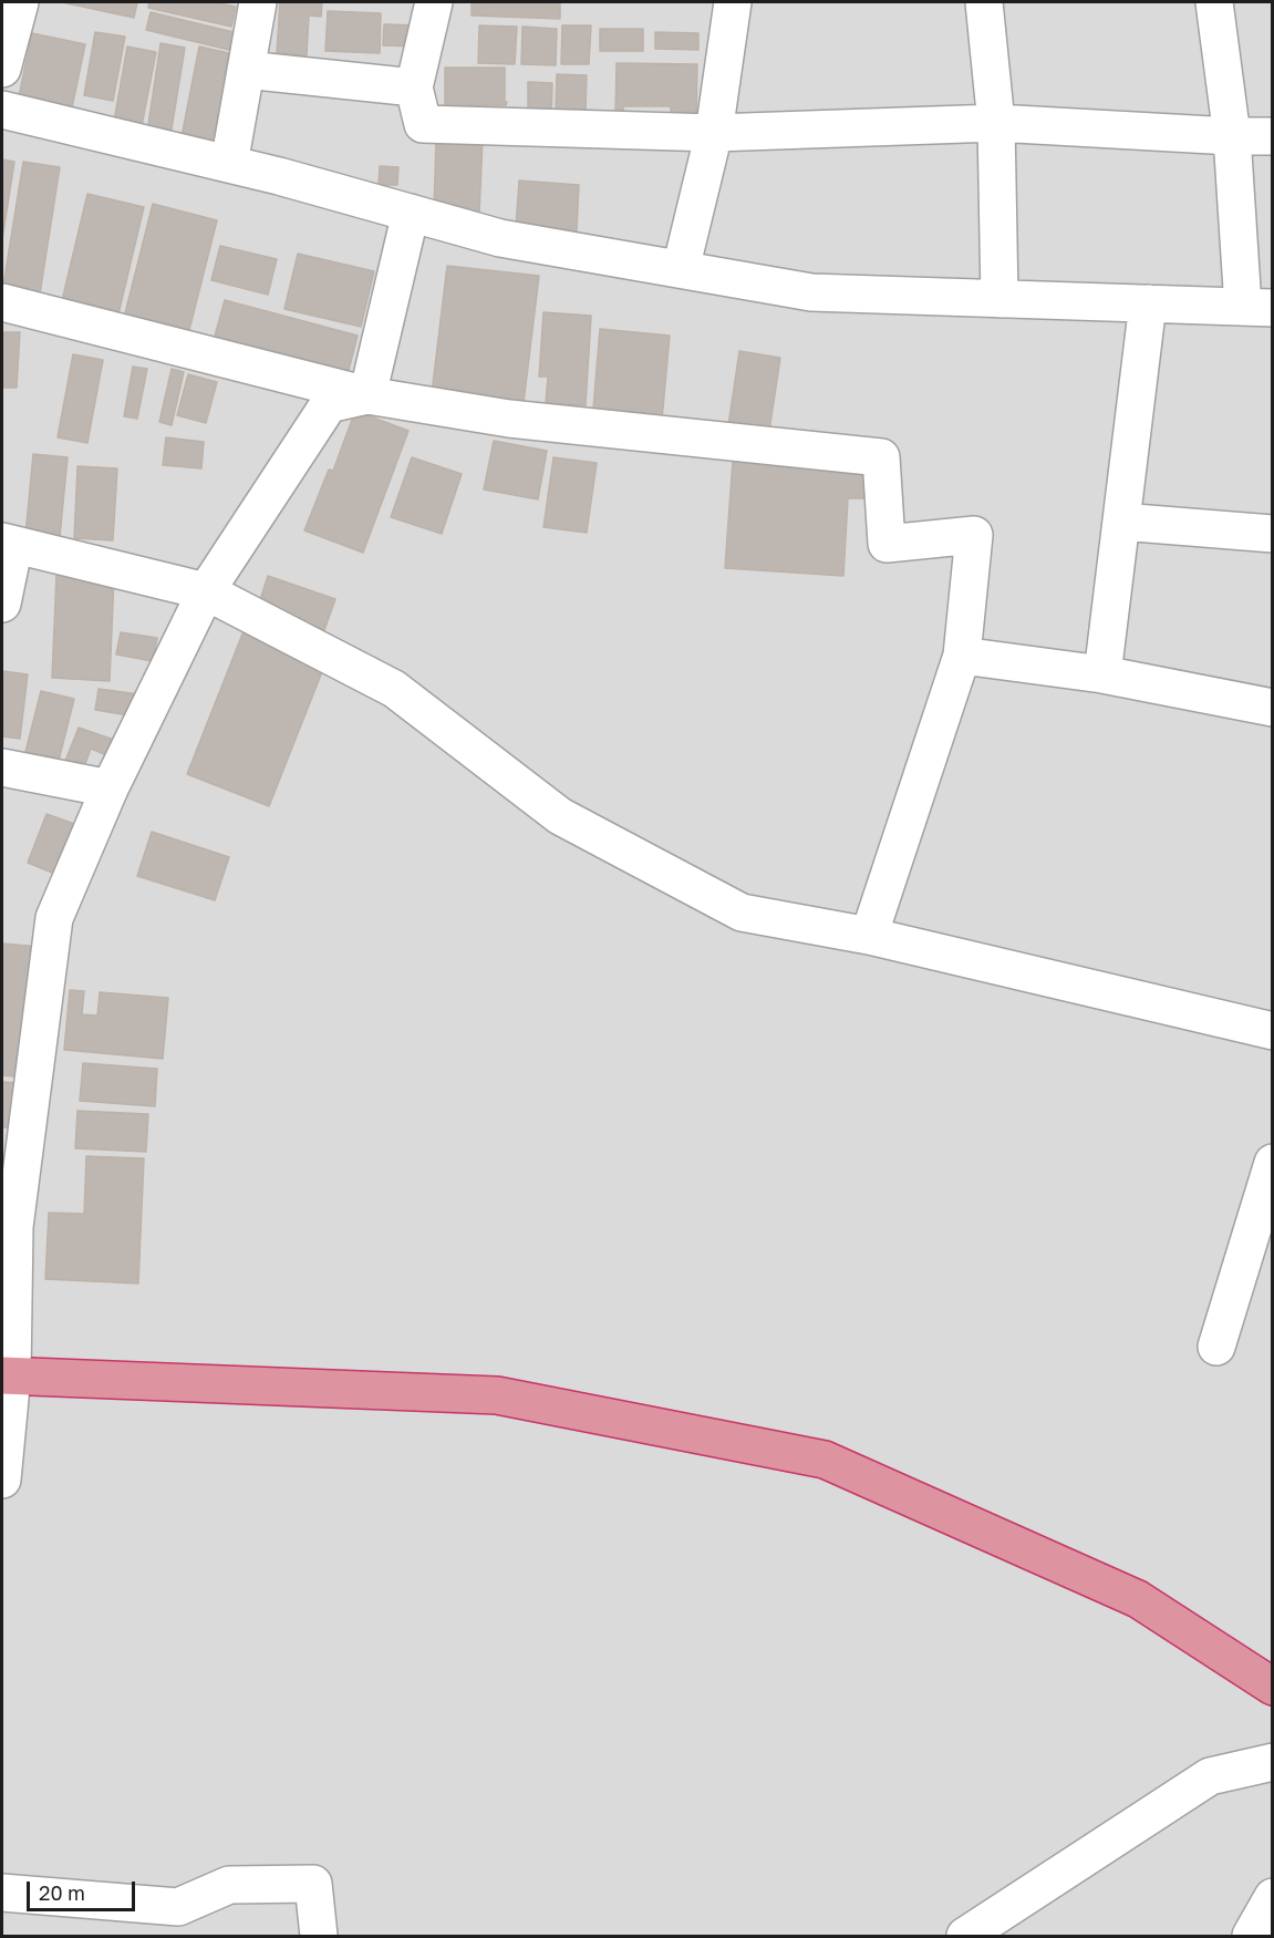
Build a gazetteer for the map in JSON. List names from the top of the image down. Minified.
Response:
{"scale_bar":"20 m"}
